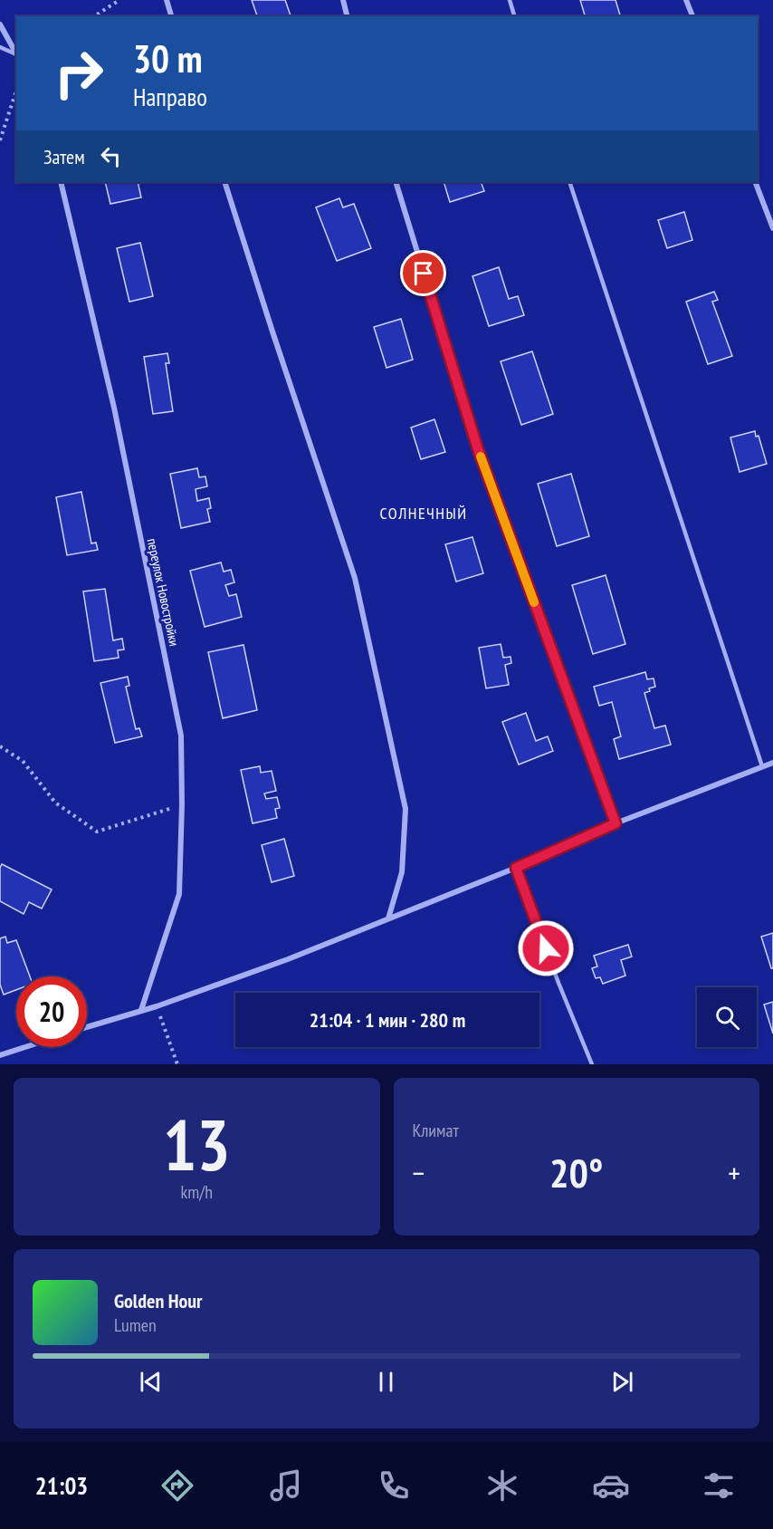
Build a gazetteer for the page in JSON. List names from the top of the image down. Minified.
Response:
{"streets":{"street":["переулок Новостройки"]},"districts":["СОЛНЕЧНЫЙ"],"page":{"turn":["30 m","Направо"],"then":"Затем","limit":"20","trip":"21:04 · 1 мин · 280 m","tile":[["13","km/h"],"Климат"],"heat":["−","20°","+"],"song":["Golden Hour","Lumen"],"tabs":"21:03"}}
